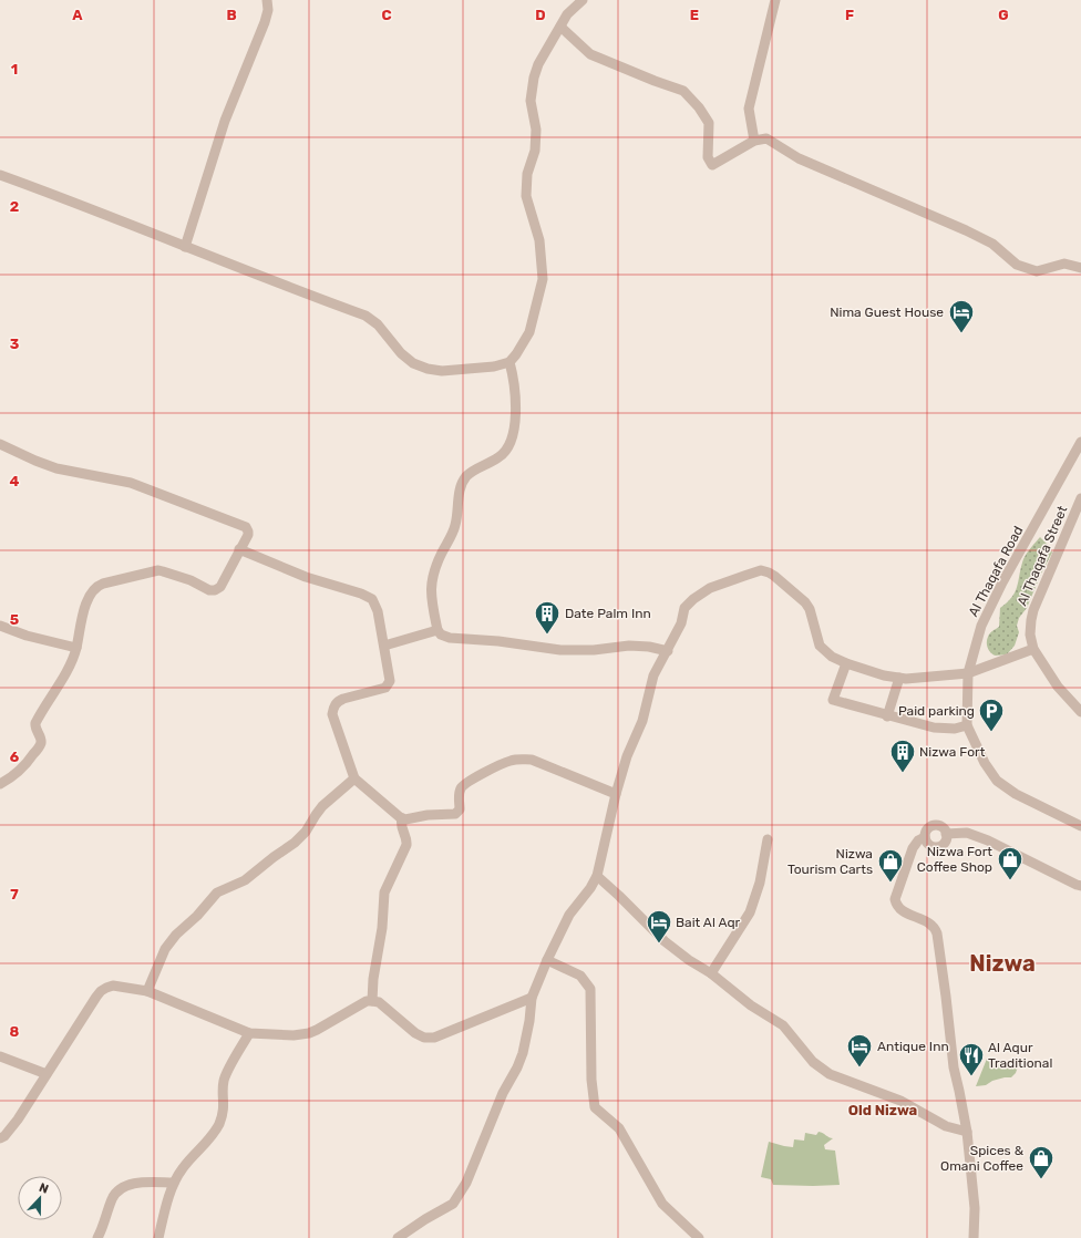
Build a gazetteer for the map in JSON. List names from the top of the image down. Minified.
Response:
{"streets":{"street":["Al Thaqafa Street","Al Thaqafa Road"]},"districts":["Nizwa","Old Nizwa"],"places":{"hotel":["Nima Guest House","Bait Al Aqr","Antique Inn"],"building":["Date Palm Inn","Nizwa Fort"],"parking":["Paid parking"],"shop":["Nizwa Fort Coffee Shop","Nizwa Tourism Carts","Spices & Omani Coffee"],"restaurant":["Al Aqur Traditional"]},"north":"top","grid":{"columns":["A","B","C","D","E","F","G"],"rows":["1","2","3","4","5","6","7","8"]}}
